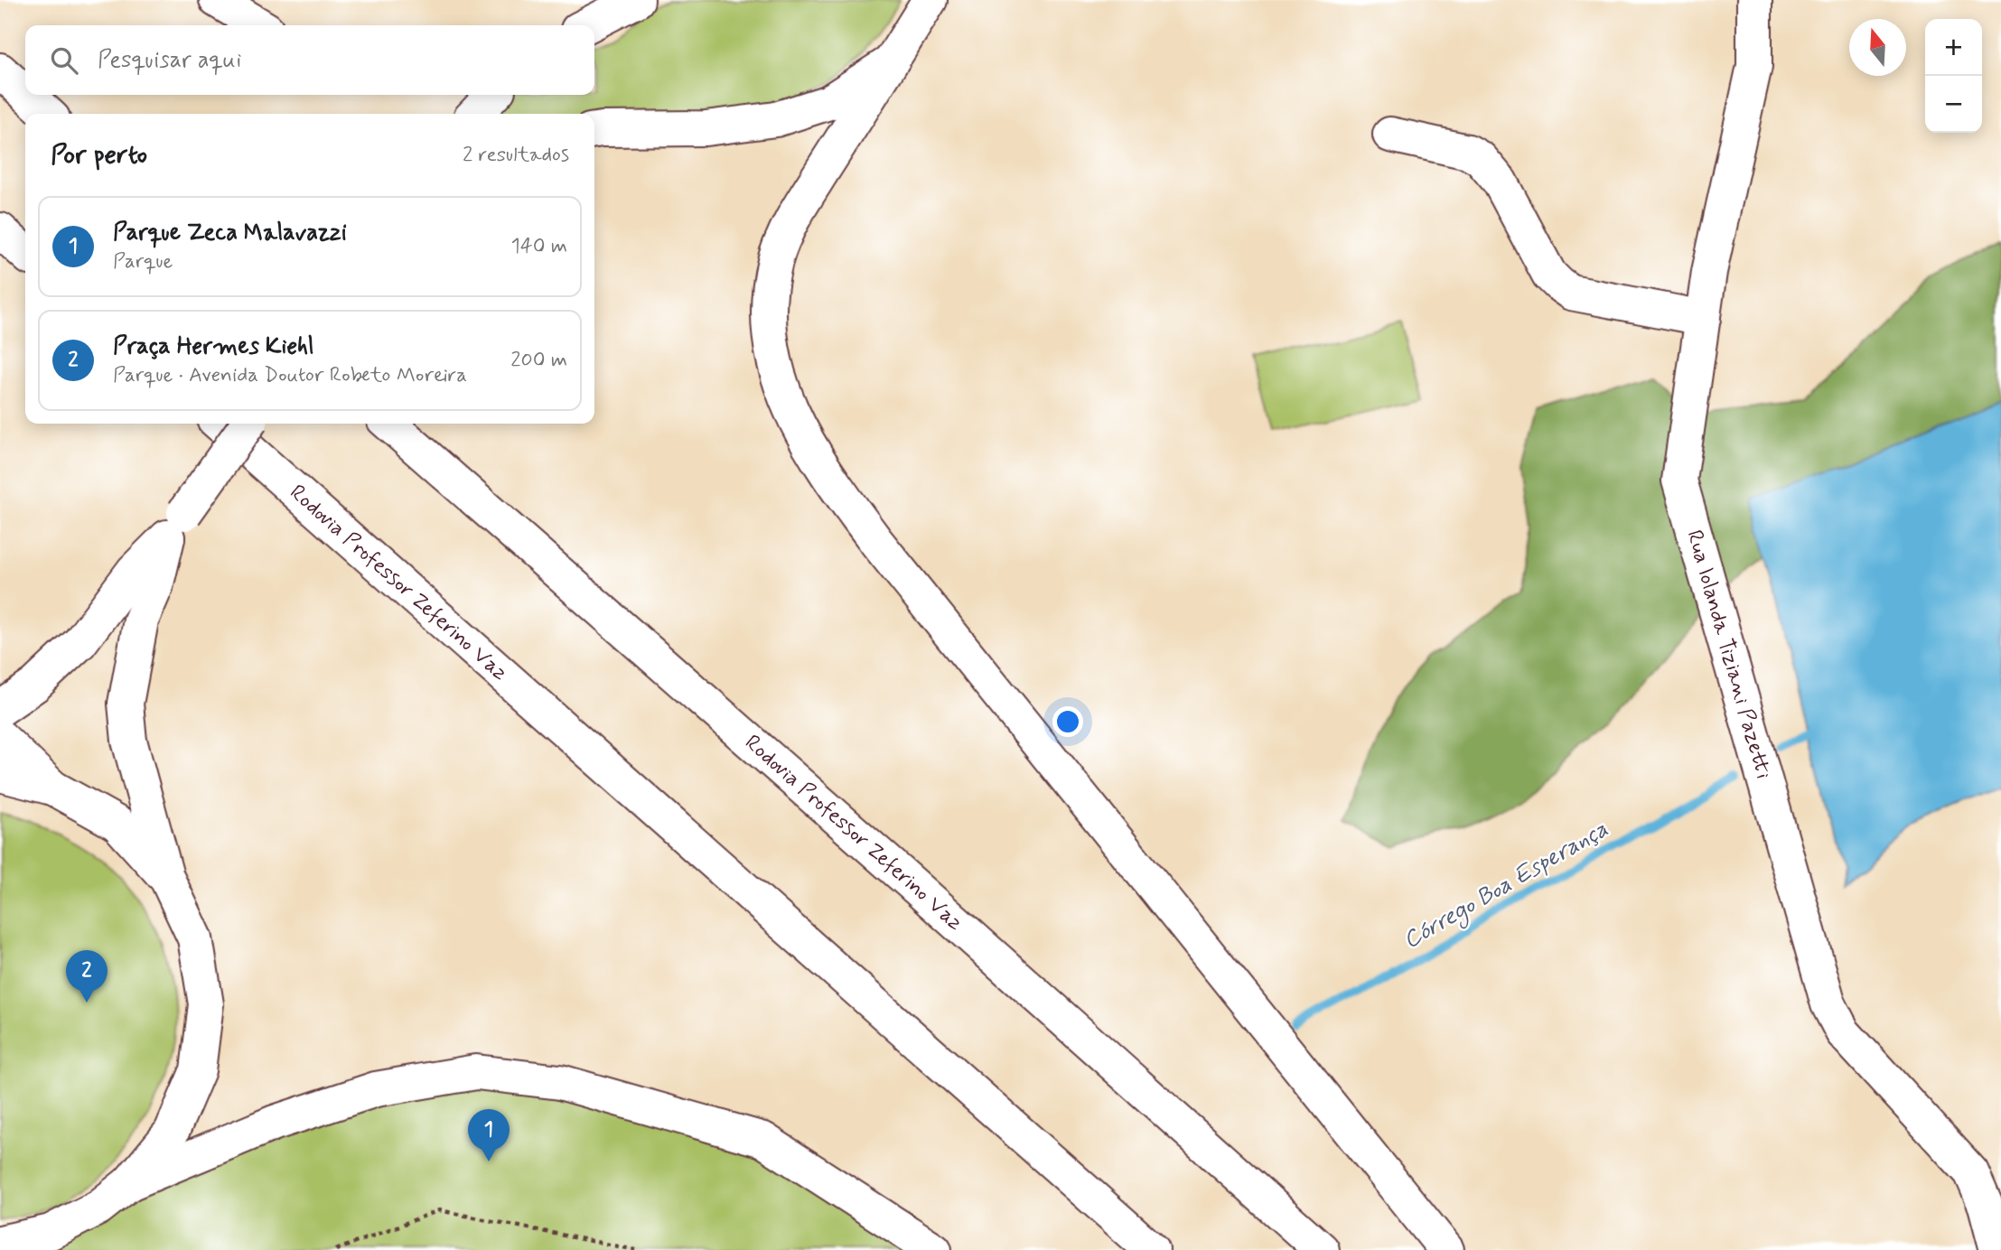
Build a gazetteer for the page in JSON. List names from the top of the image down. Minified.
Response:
{"streets":{"main road":["Rodovia Professor Zeferino Vaz","Rua Iolanda Tiziani Pazetti"]},"water":["Córrego Boa Esperança"],"north":"top","page":{"map_buttons":["+","−"],"search":"Pesquisar aqui","heading":["Por perto","2 resultados"],"list":[{"mark":"1","name":"Parque Zeca Malavazzi","note":"Parque","value":"140 m"},{"mark":"2","name":"Praça Hermes Kiehl","note":"Parque · Avenida Doutor Robeto Moreira","value":"200 m"}],"pins":["2","1"]}}
